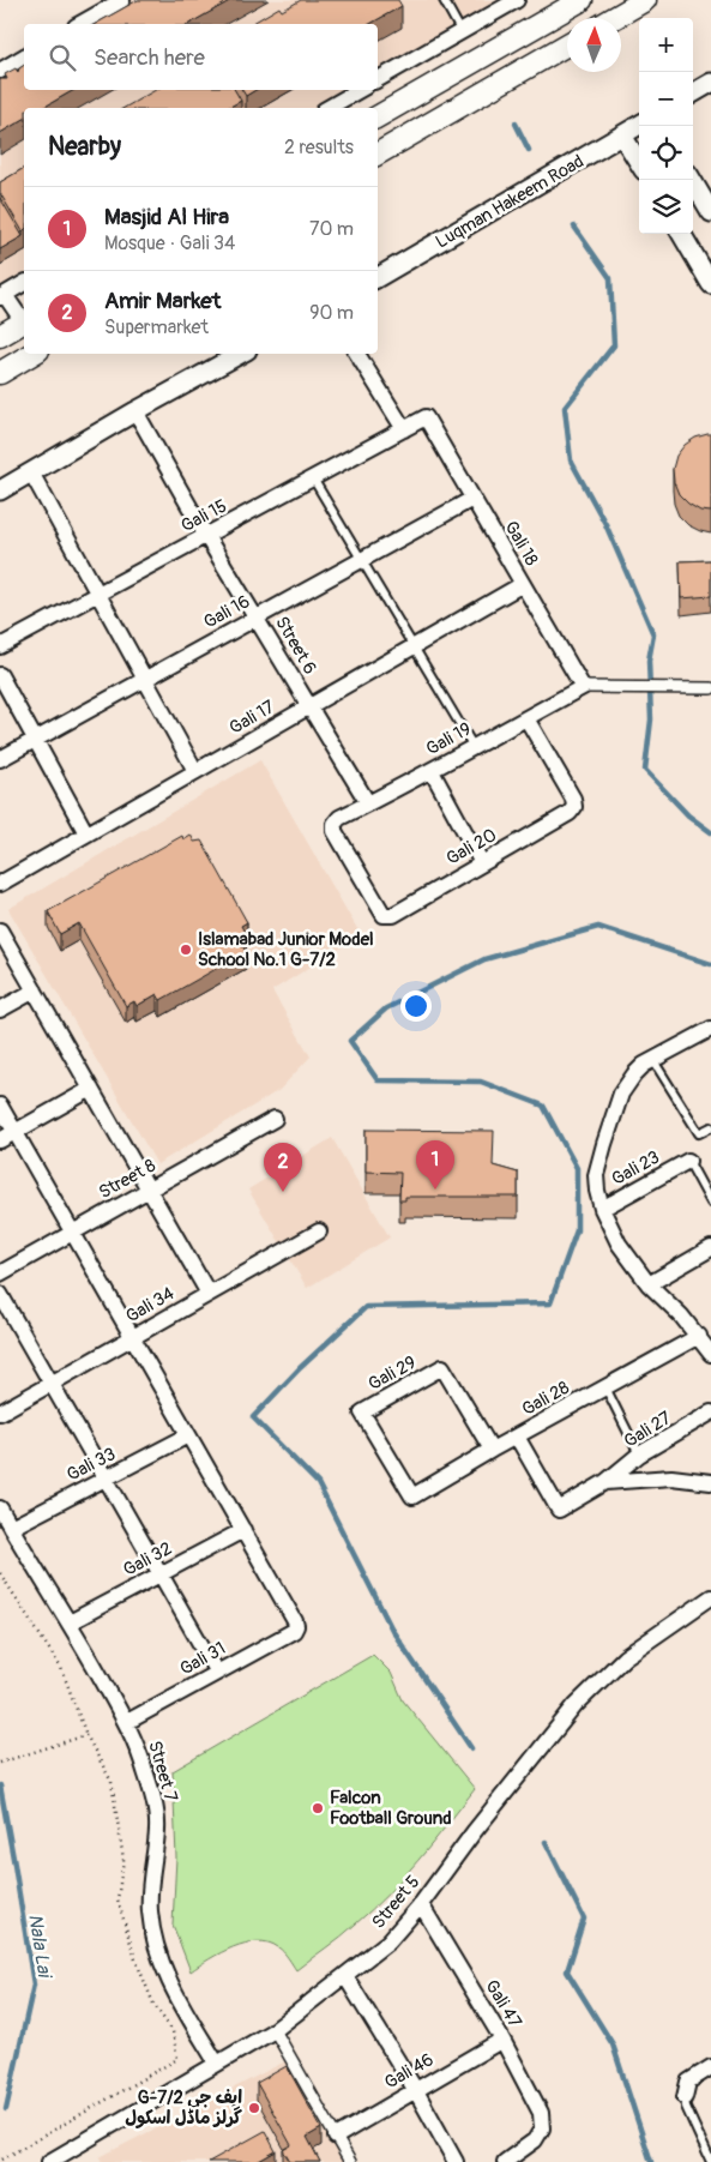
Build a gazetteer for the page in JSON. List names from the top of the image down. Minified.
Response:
{"streets":{"street":["Luqman Hakeem Road","Gali 15","Gali 18","Gali 16","Street 6","Gali 17","Gali 19","Gali 20","Gali 23","Street 8","Gali 34","Gali 29","Gali 28","Gali 27","Gali 33","Gali 32","Gali 31","Street 7","Street 5","Gali 47","Gali 46"]},"crossings":[["Gali 15","Gali 18"],["Gali 15","Street 6"],["Gali 18","Gali 16"],["Gali 18","Gali 17"],["Gali 18","Gali 19"],["Gali 16","Street 6"],["Street 6","Gali 17"],["Street 6","Gali 19"],["Gali 19","Gali 20"],["Gali 29","Gali 28"],["Gali 28","Gali 27"],["Gali 33","Street 7"],["Gali 32","Gali 31"],["Gali 32","Street 7"],["Gali 31","Street 7"],["Street 7","Street 5"],["Street 5","Gali 47"],["Gali 47","Gali 46"]],"water":["Nala Lai"],"places":["Islamabad Junior Model School No.1 G-7/2","Falcon Football Ground","G-7/2 ایف جی گرلز ماڈل اسکول"],"north":"top","page":{"map_buttons":["+","−"],"search":"Search here","heading":["Nearby","2 results"],"list":[{"mark":"1","name":"Masjid Al Hira","note":"Mosque · Gali 34","value":"70 m"},{"mark":"2","name":"Amir Market","note":"Supermarket","value":"90 m"}],"pins":["1","2"]}}
